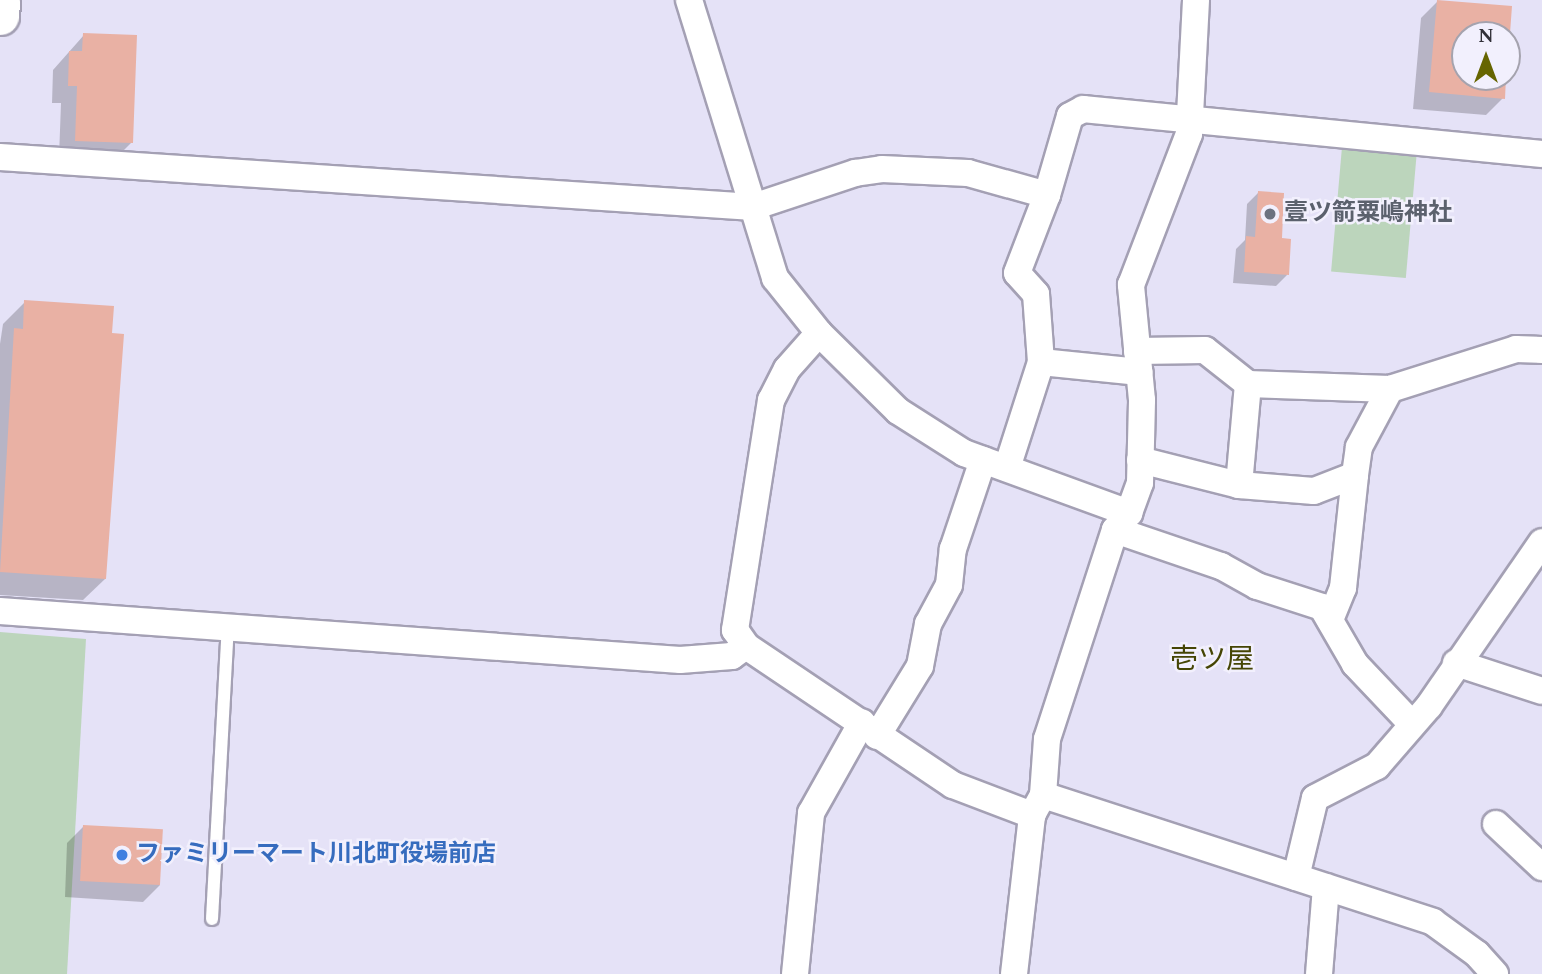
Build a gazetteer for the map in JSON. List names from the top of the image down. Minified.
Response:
{"districts":["壱ツ屋"],"places":["壹ツ箭粟嶋神社","ファミリーマート川北町役場前店"],"north":"top"}
